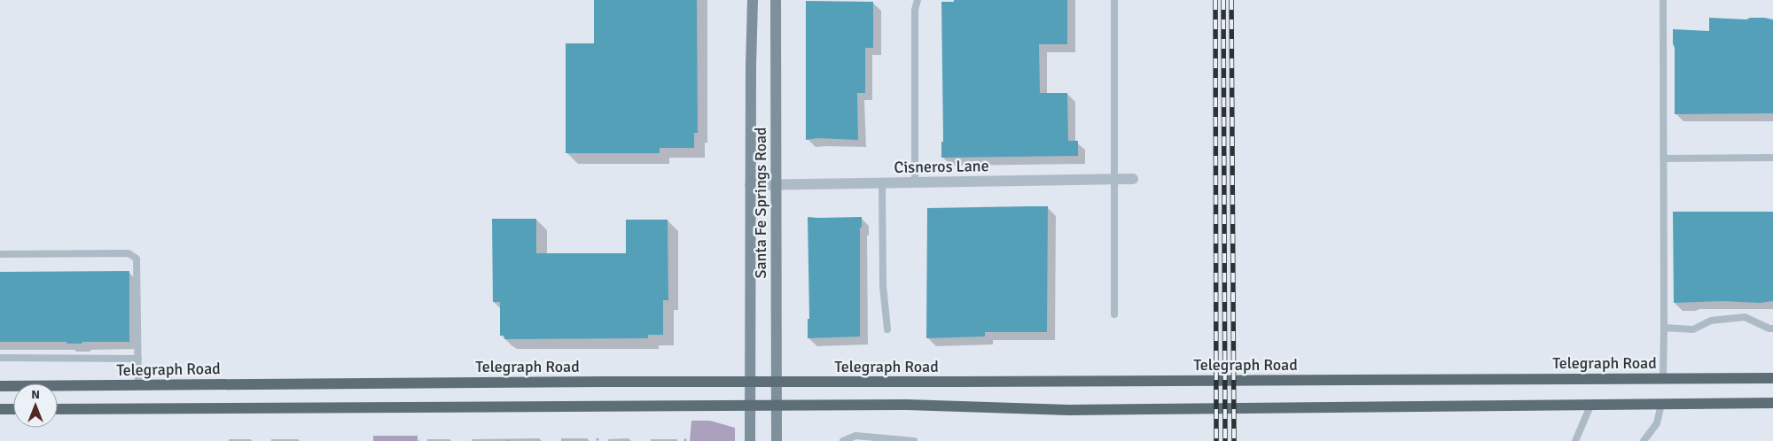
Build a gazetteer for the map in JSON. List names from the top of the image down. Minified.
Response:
{"streets":{"main road":["Santa Fe Springs Road","Telegraph Road"],"street":["Cisneros Lane"]},"crossings":[["Cisneros Lane","Santa Fe Springs Road"],["Santa Fe Springs Road","Telegraph Road"]],"north":"top"}
